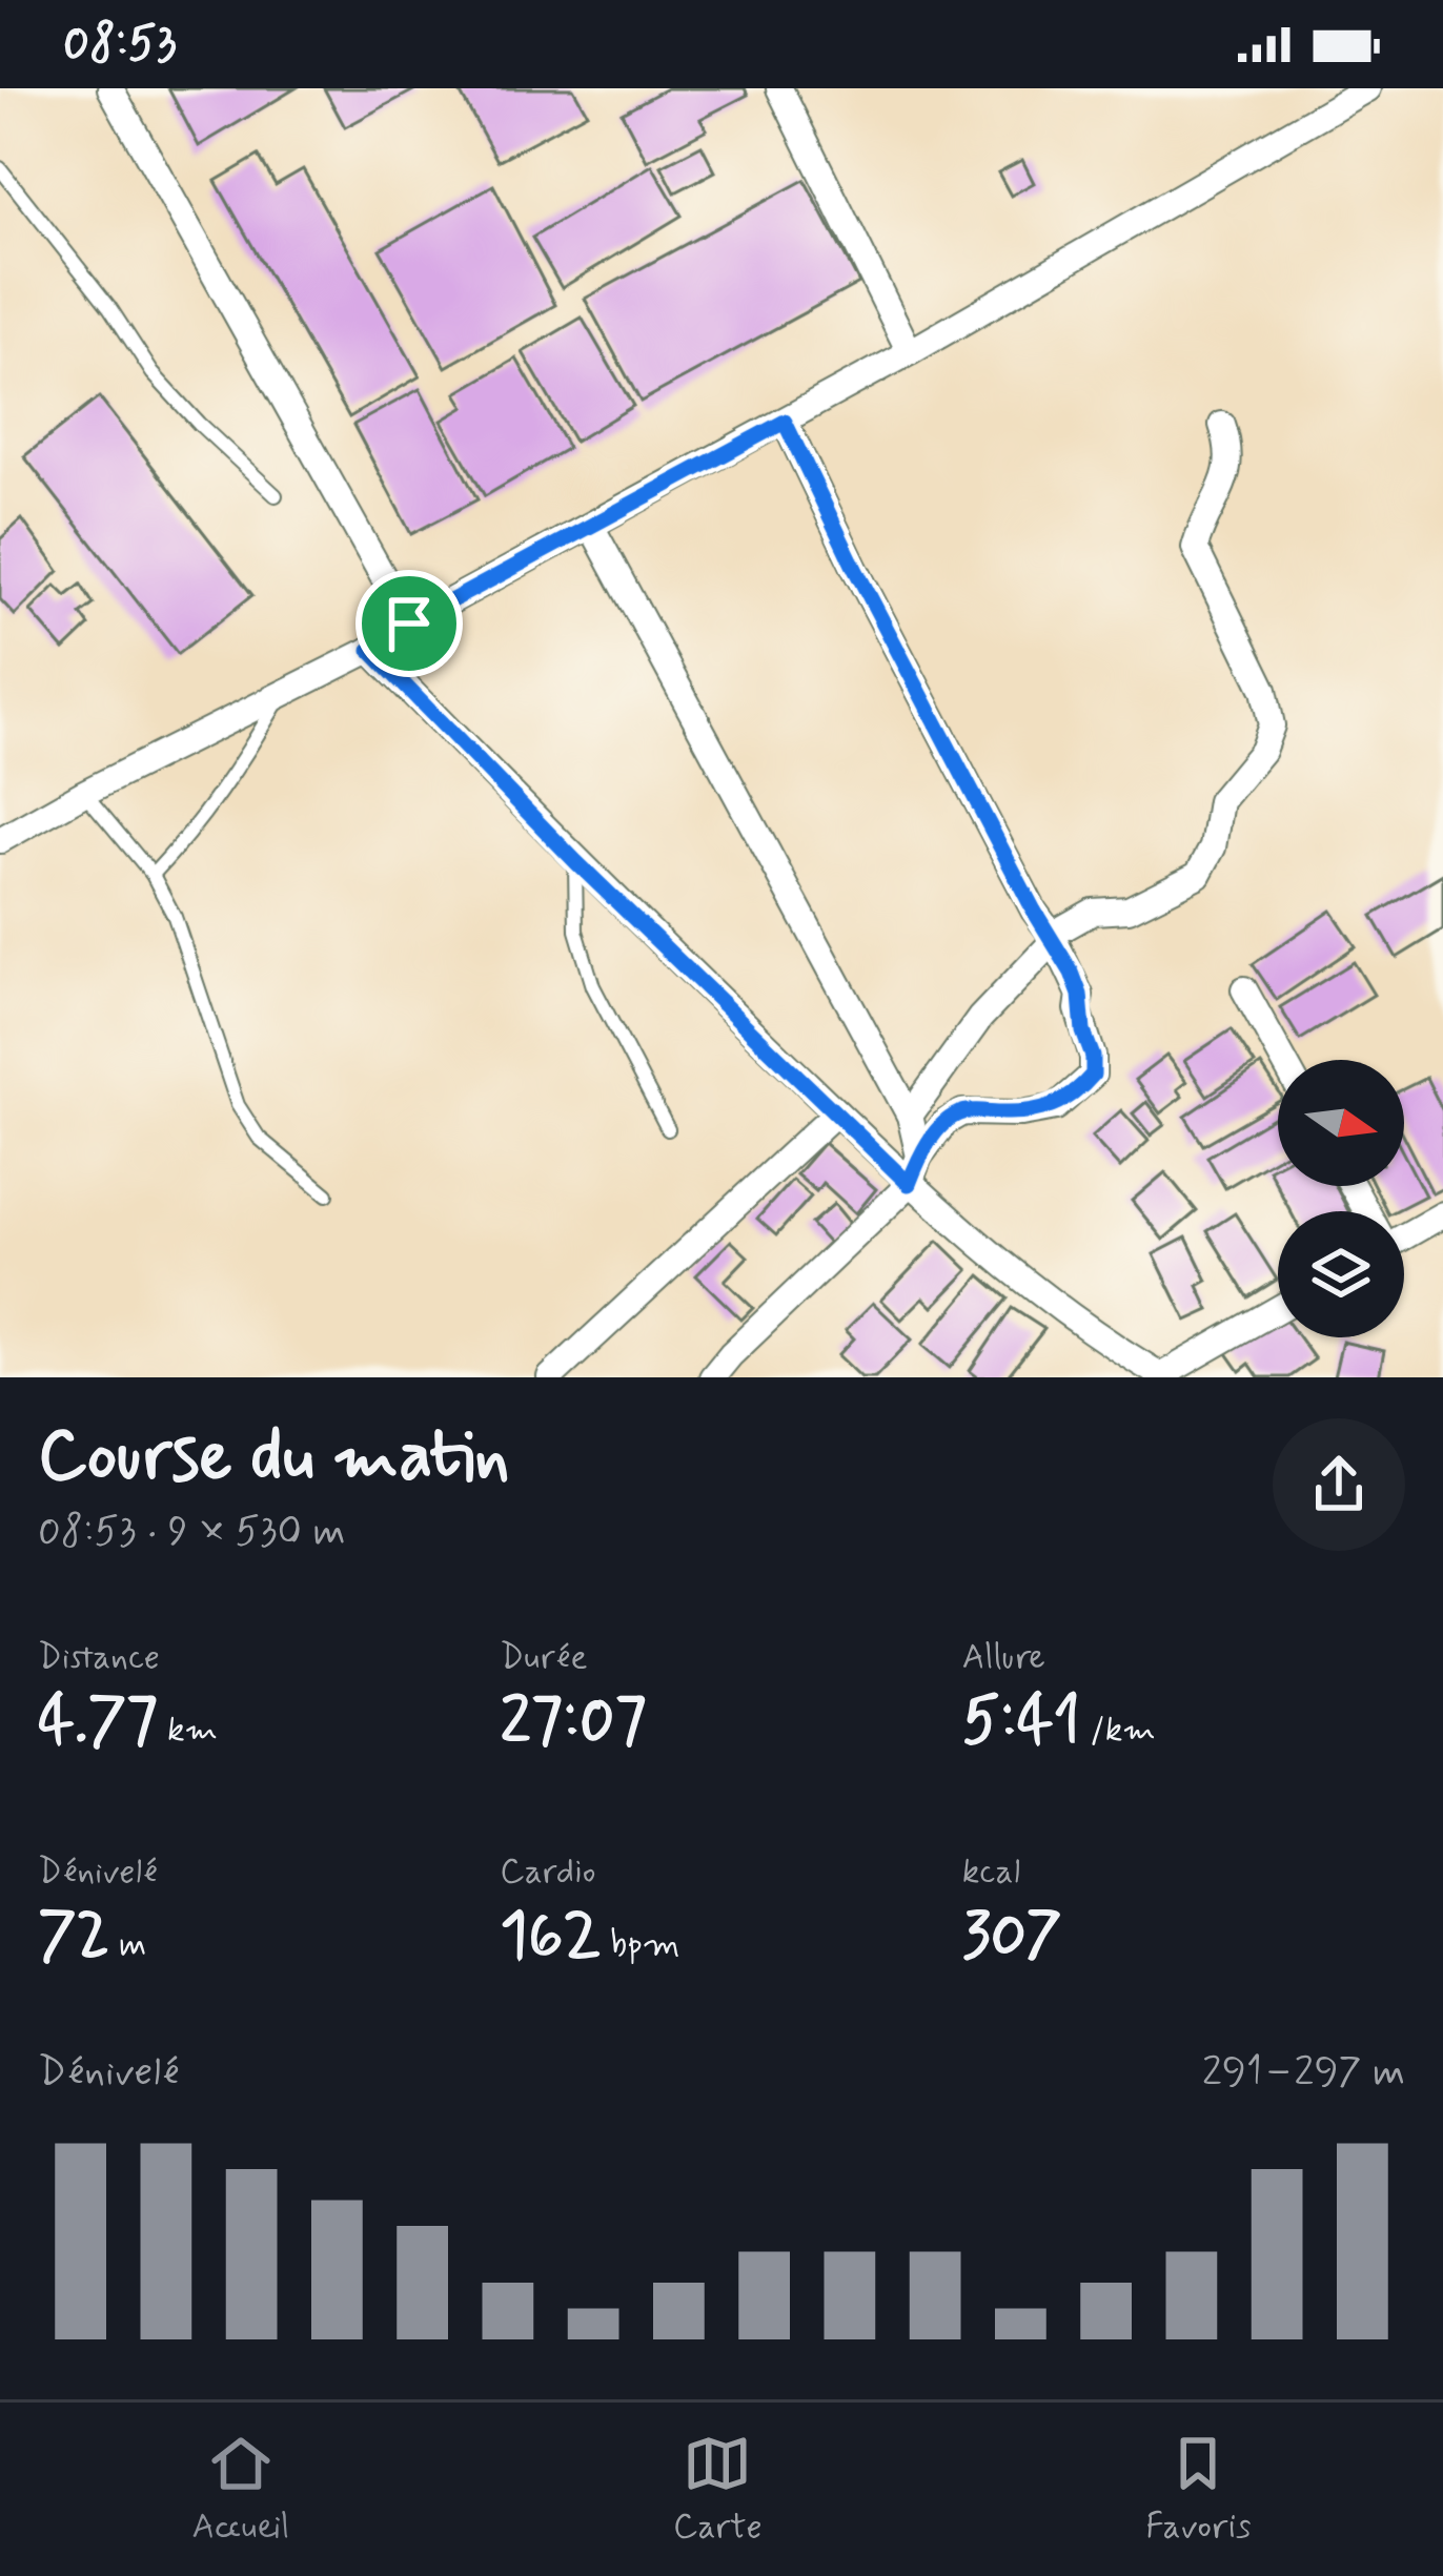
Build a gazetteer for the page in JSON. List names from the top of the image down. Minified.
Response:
{"north":"right","page":{"status":"08:53","heading":["Course du matin","08:53 · 9 × 530 m"],"stats":[["Distance","4.77 km"],["Durée","27:07"],["Allure","5:41 /km"],["Dénivelé","72 m"],["Cardio","162 bpm"],["kcal","307"]],"chart":["Dénivelé","291–297 m"],"tabs":["Accueil","Carte","Favoris"]}}
